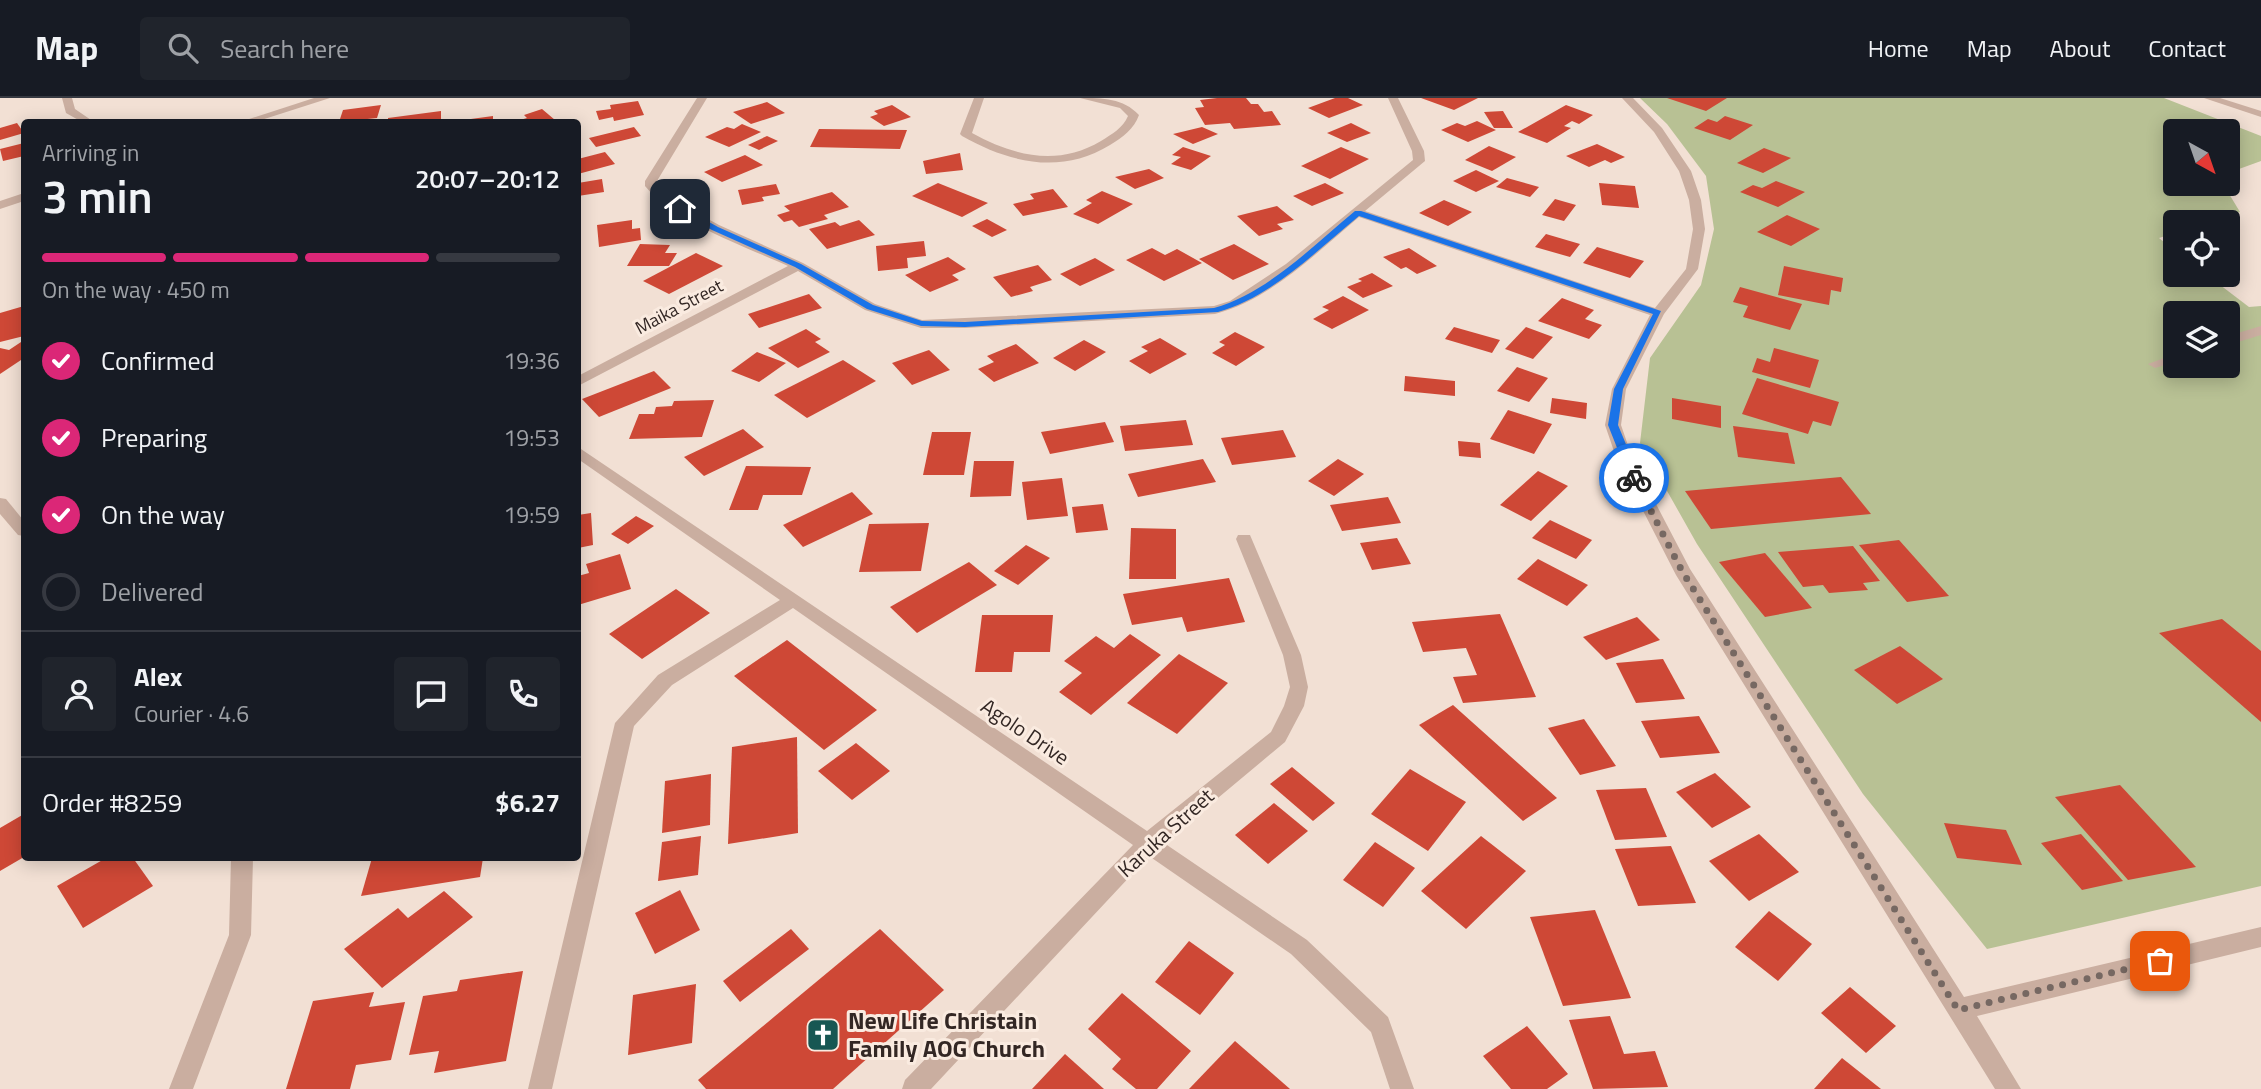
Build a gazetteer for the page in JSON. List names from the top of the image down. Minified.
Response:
{"streets":{"street":["Maika Street","Agolo Drive","Karuka Street"]},"crossings":[["Agolo Drive","Karuka Street"]],"places":{"church":["New Life Christain Family AOG Church"]},"north":"bottom right","page":{"header":"Map","search":"Search here","nav":["Home","Map","About","Contact"],"heading":["3 min","Arriving in","20:07–20:12"],"panel":["Alex","Courier · 4.6","Order #8259","$6.27"],"bar":"On the way · 450 m","list":[["Confirmed","19:36"],["Preparing","19:53"],["On the way","19:59"],"Delivered"]}}
